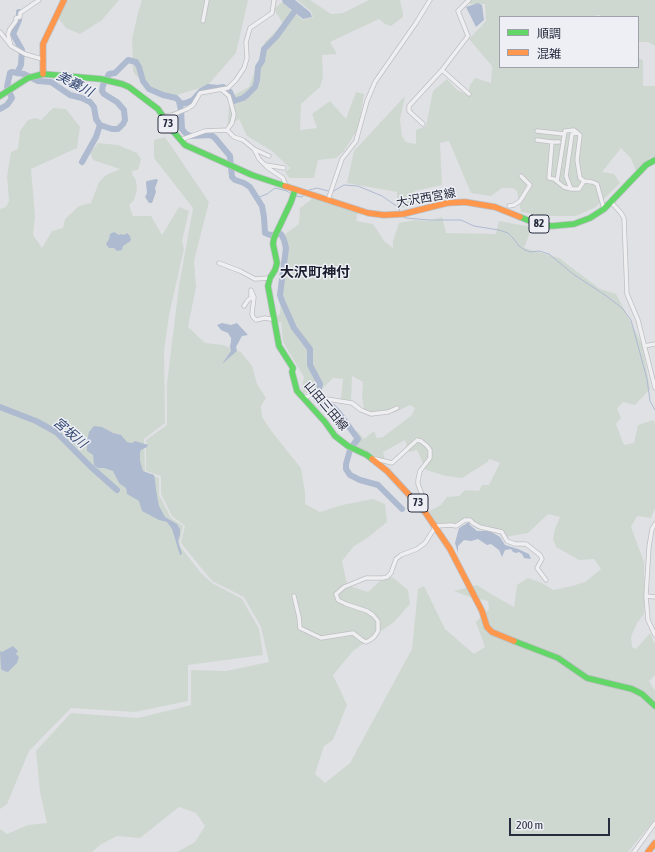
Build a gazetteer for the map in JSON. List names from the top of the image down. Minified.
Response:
{"streets":{"main road":["73","大沢西宮線","82","山田三田線"]},"crossings":[["73","大沢西宮線"],["73","山田三田線"],["大沢西宮線","山田三田線"]],"districts":["大沢町神付"],"water":["美嚢川","宮坂川"],"legend":["順調","混雑"],"scale_bar":"200 m"}
